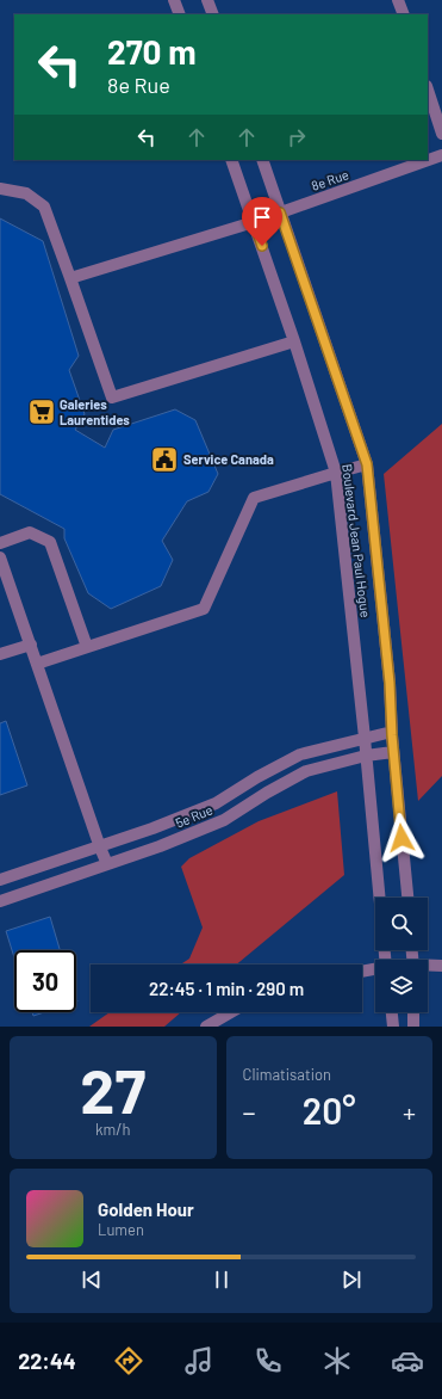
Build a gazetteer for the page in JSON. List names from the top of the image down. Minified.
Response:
{"streets":{"street":["8e Rue","Boulevard Jean Paul Hogue","5e Rue"]},"crossings":[["8e Rue","Boulevard Jean Paul Hogue"],["Boulevard Jean Paul Hogue","5e Rue"]],"places":{"supermarket":["Galeries Laurentides"],"public building":["Service Canada"]},"page":{"turn":["270 m","8e Rue"],"limit":"30","trip":"22:45 · 1 min · 290 m","tile":[["27","km/h"],"Climatisation"],"heat":["−","20°","+"],"song":["Golden Hour","Lumen"],"tabs":"22:44"}}
